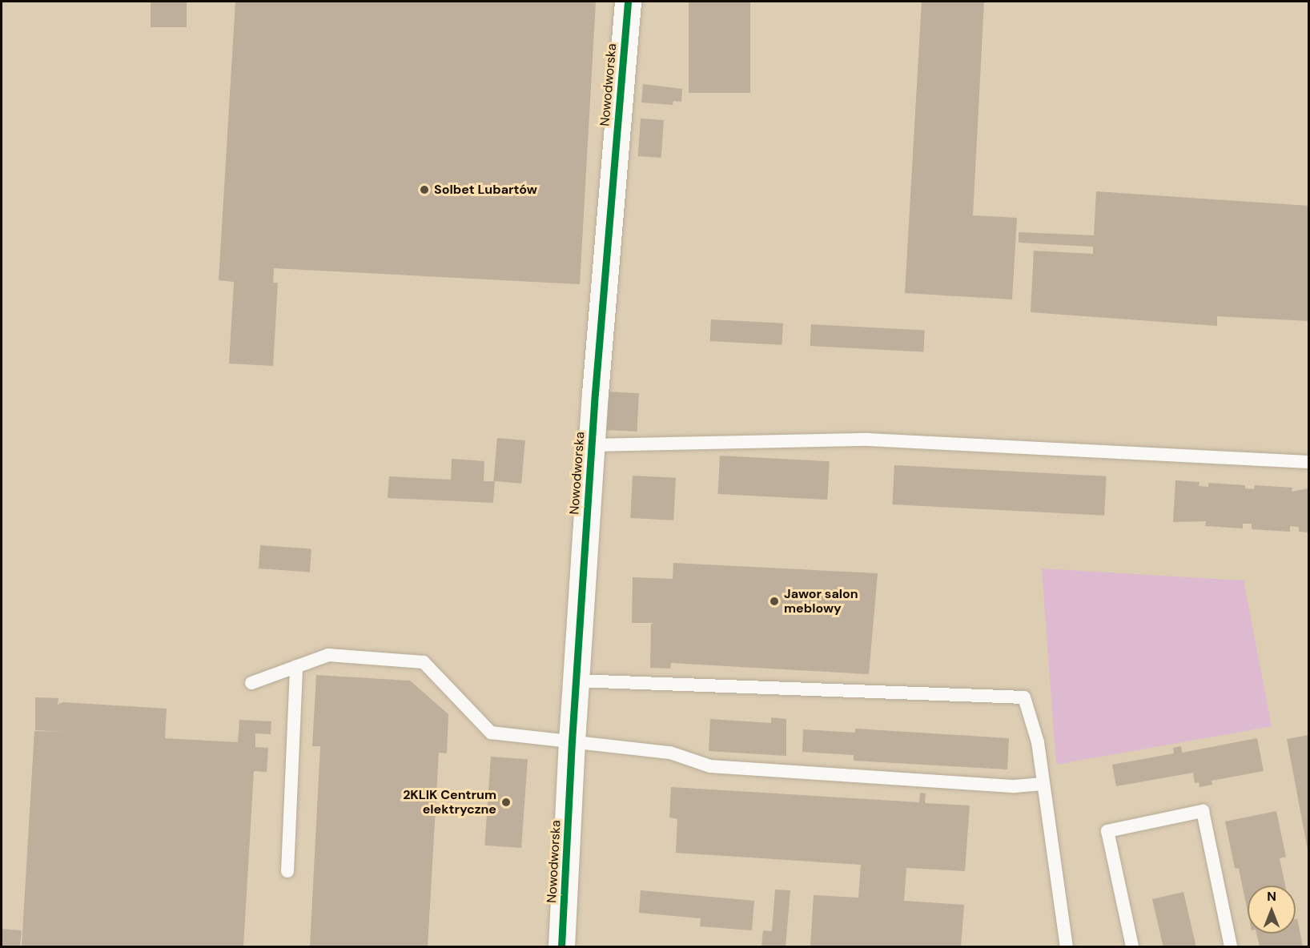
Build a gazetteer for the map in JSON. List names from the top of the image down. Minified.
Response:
{"streets":{"street":["Nowodworska"]},"places":["Solbet Lubartów","Jawor salon meblowy","2KLIK Centrum elektryczne"],"north":"top"}
